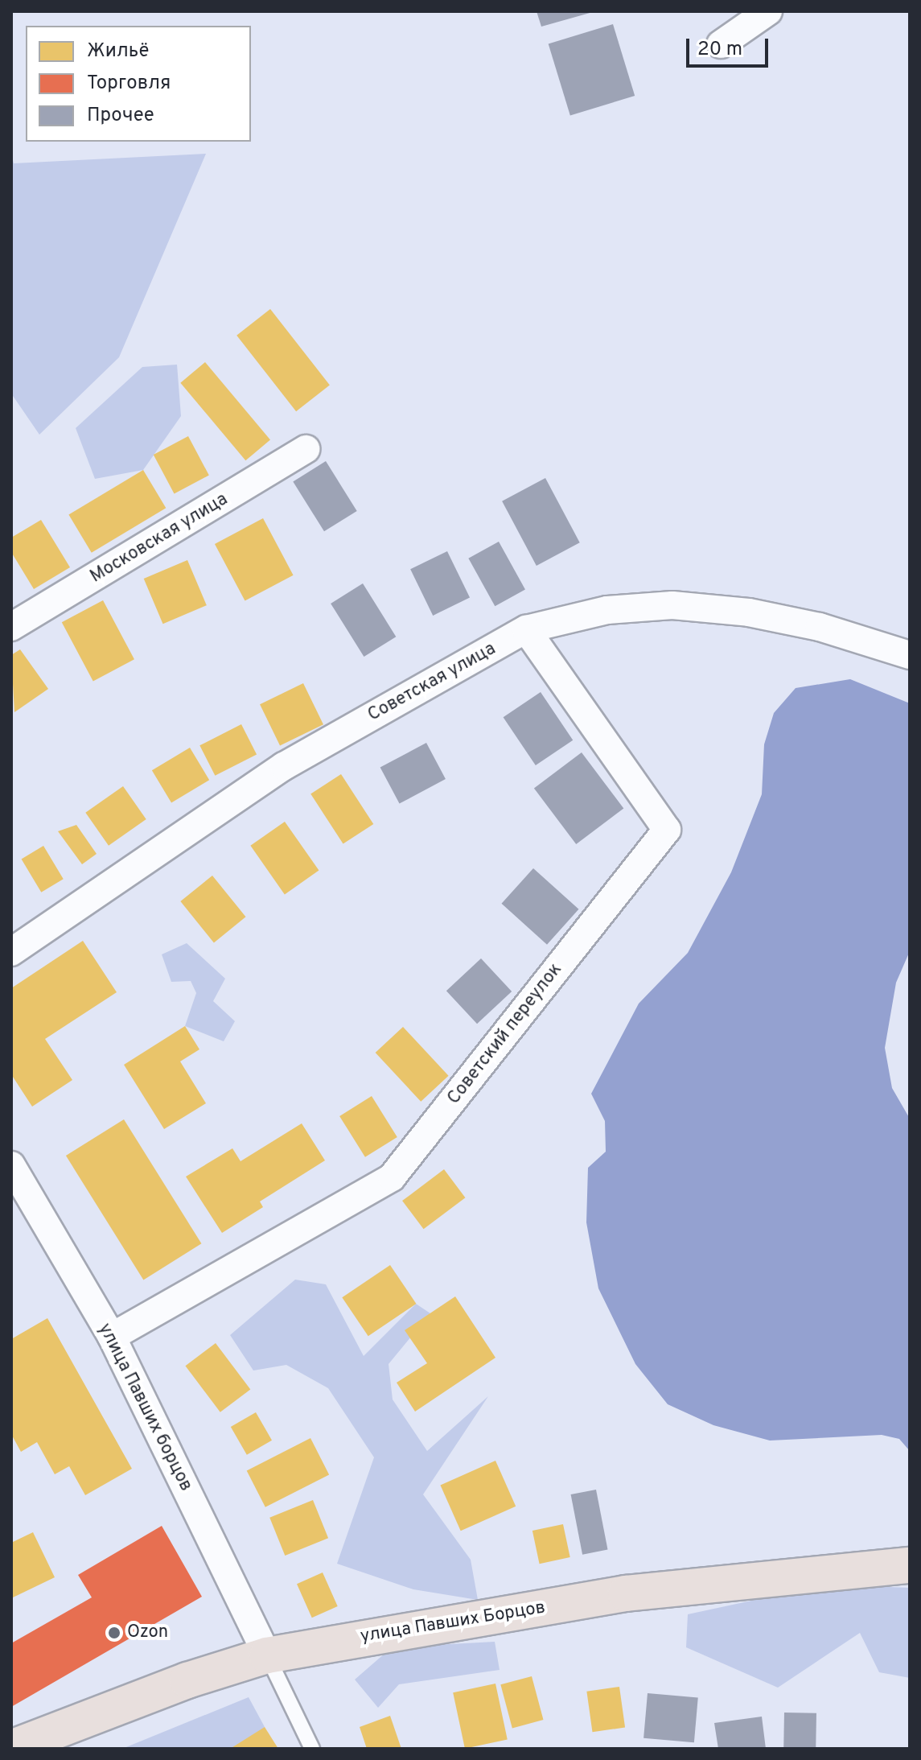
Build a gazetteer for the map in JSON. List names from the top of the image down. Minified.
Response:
{"streets":{"main road":["улица Павших Борцов"],"street":["Московская улица","Советская улица","Советский переулок","улица Павших борцов"]},"crossings":[["Советская улица","Советский переулок"],["Советский переулок","улица Павших борцов"],["улица Павших борцов","улица Павших Борцов"]],"places":["Ozon"],"legend":["Жильё","Торговля","Прочее"],"scale_bar":"20 m"}
